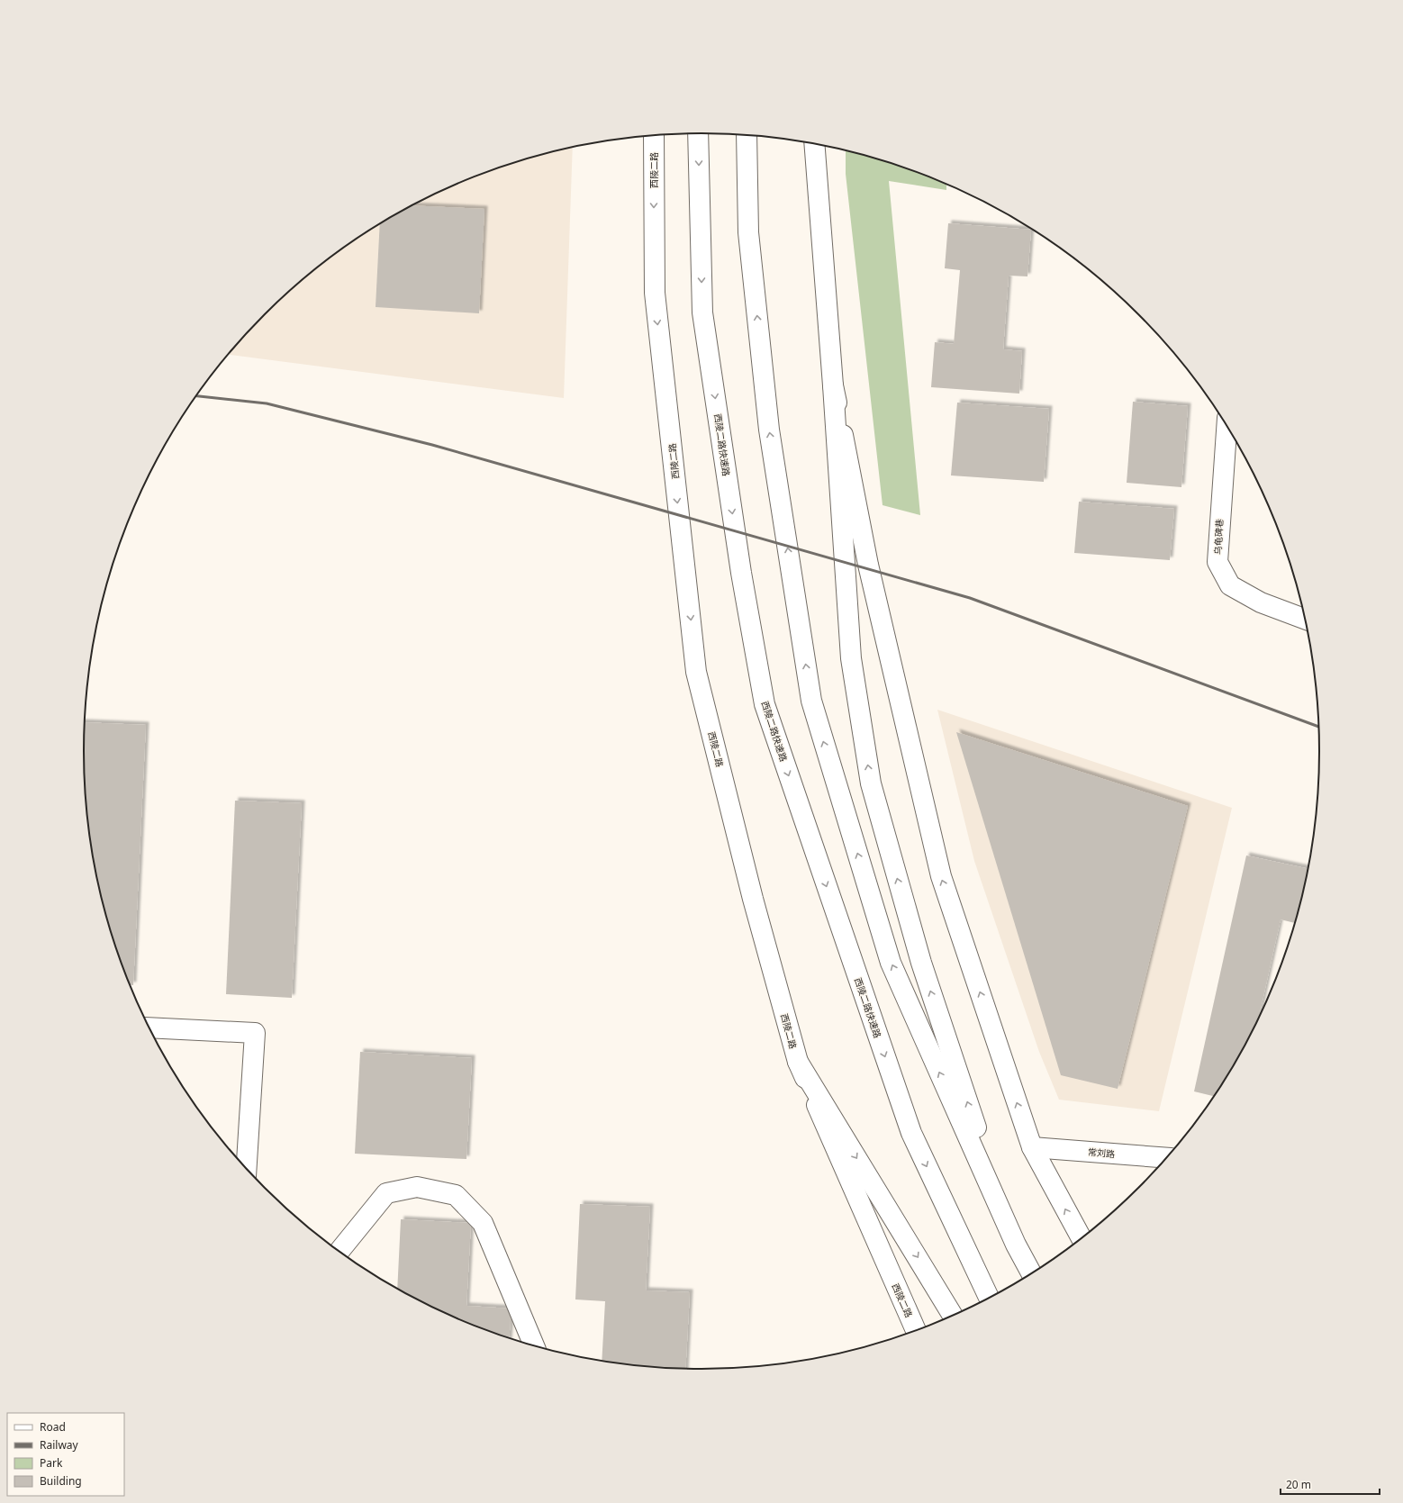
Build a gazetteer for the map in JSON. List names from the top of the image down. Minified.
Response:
{"streets":{"main road":["西陵二路","西陵二路快速路","乌龟碑巷","常刘路"]},"legend":["Road","Railway","Park","Building"],"scale_bar":"20 m"}
